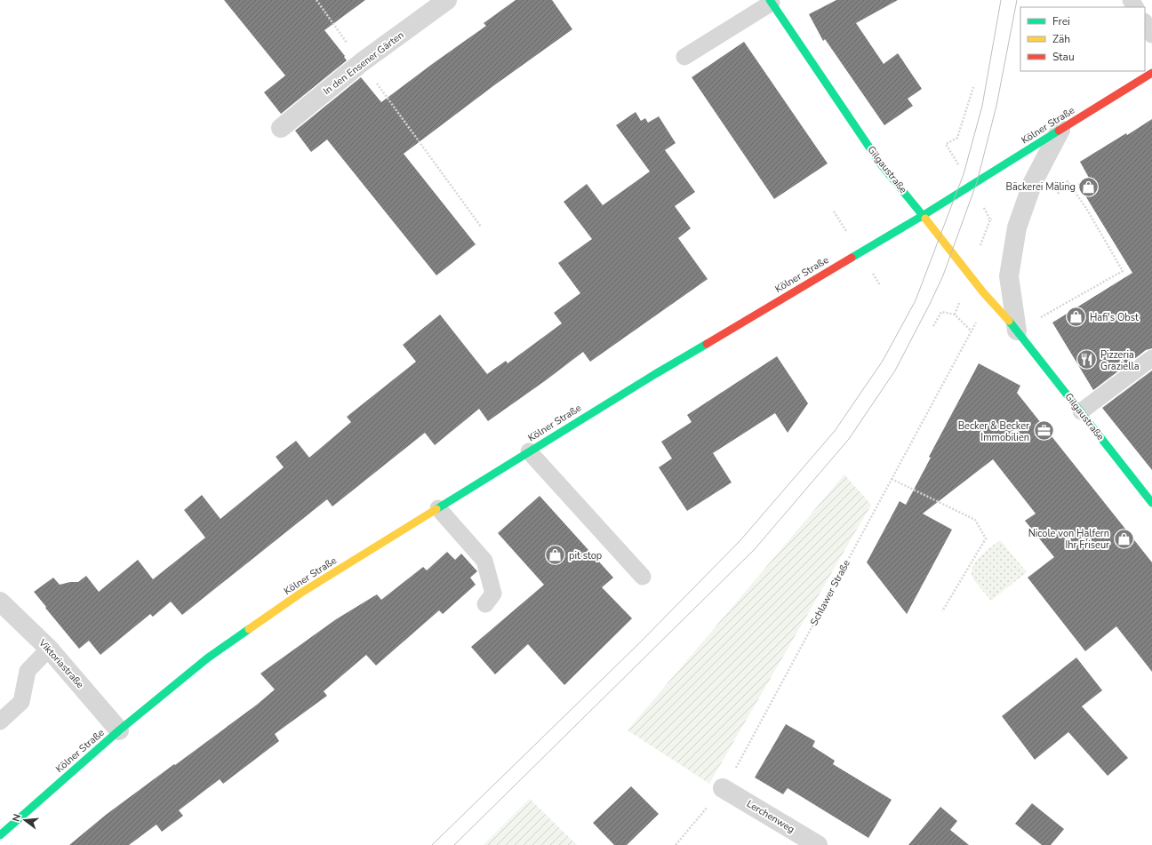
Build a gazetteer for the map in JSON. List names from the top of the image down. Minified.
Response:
{"streets":{"main road":["Kölner Straße","Gilgaustraße"],"street":["In den Ensener Gärten","Viktoriastraße","Lerchenweg"],"path":["Schlawer Straße"]},"crossings":[["Kölner Straße","Gilgaustraße"],["Kölner Straße","Viktoriastraße"],["Schlawer Straße","Lerchenweg"]],"places":{"shop":["Bäckerei Mäling","Hafi's Obst","Nicole von Halfern Ihr Friseur","pit stop"],"restaurant":["Pizzeria Graziella"],"office":["Becker & Becker Immobilien"]},"legend":["Frei","Zäh","Stau"],"north":"left"}
